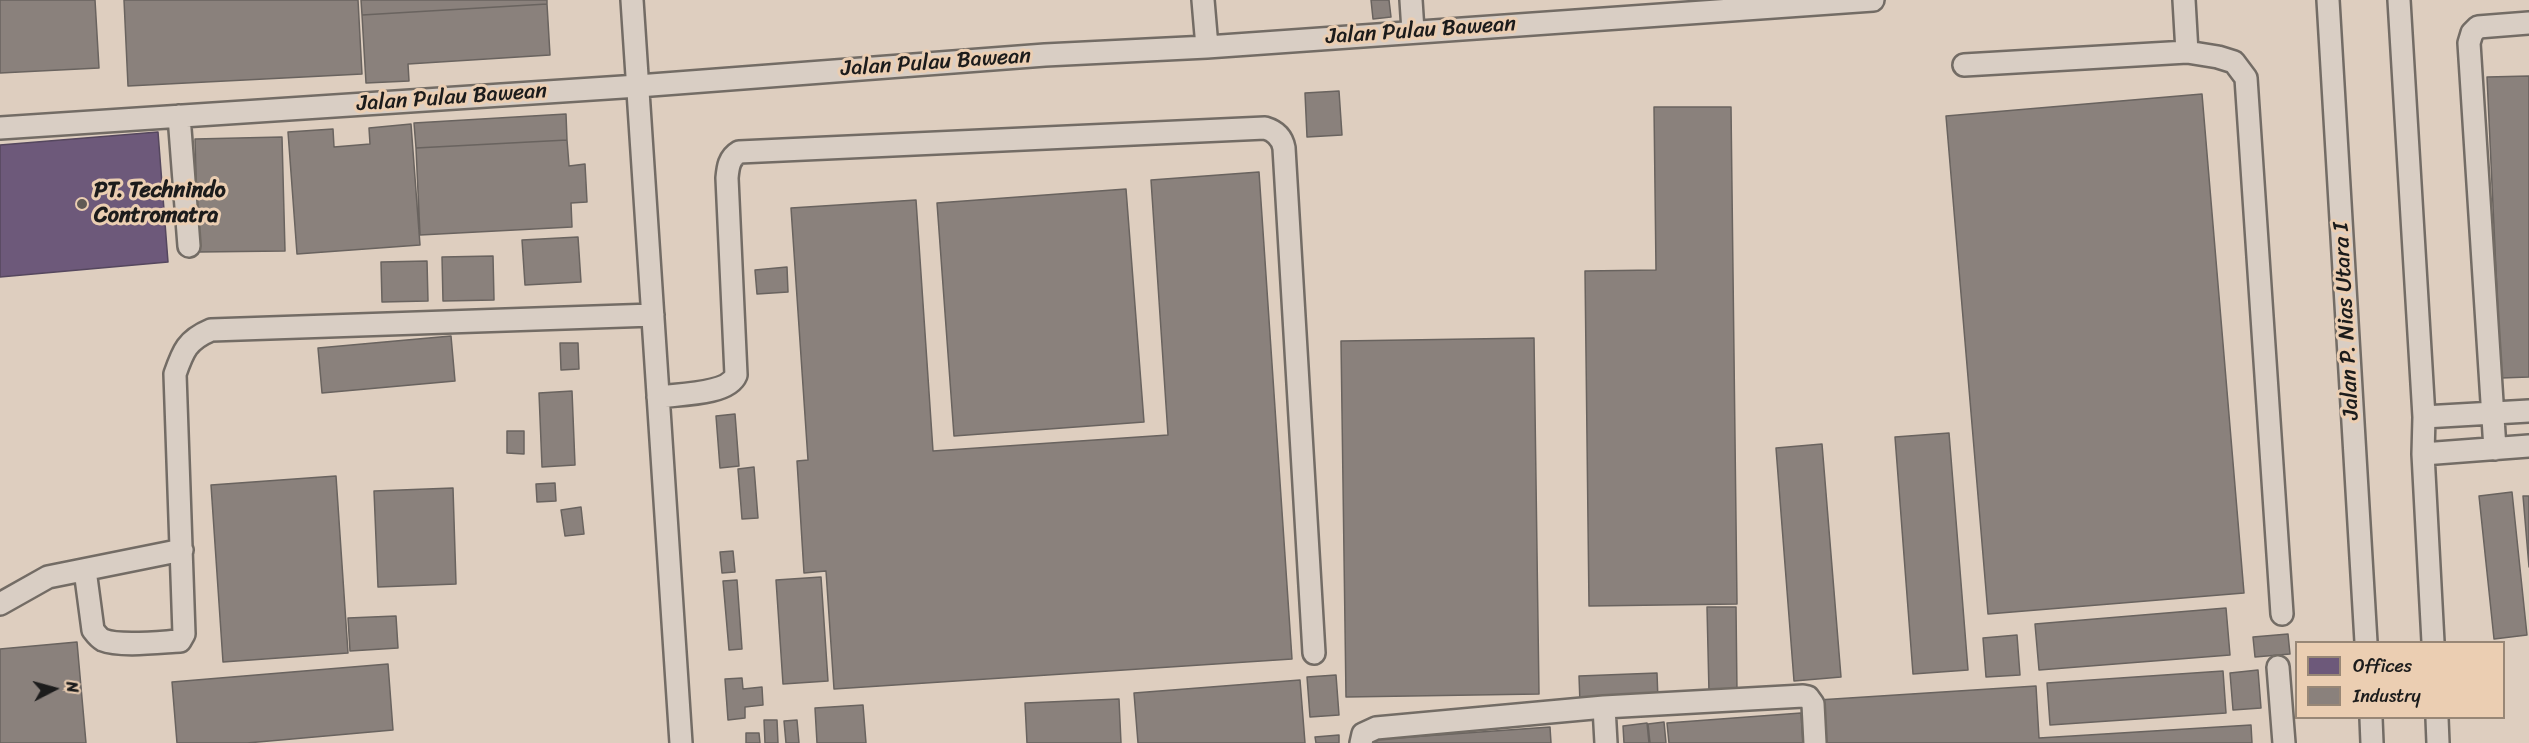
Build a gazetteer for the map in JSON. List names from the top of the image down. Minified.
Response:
{"streets":{"street":["Jalan Pulau Bawean","Jalan P. Nias Utara I"]},"places":["PT. Technindo Contromatra"],"legend":["Offices","Industry"],"north":"right"}
